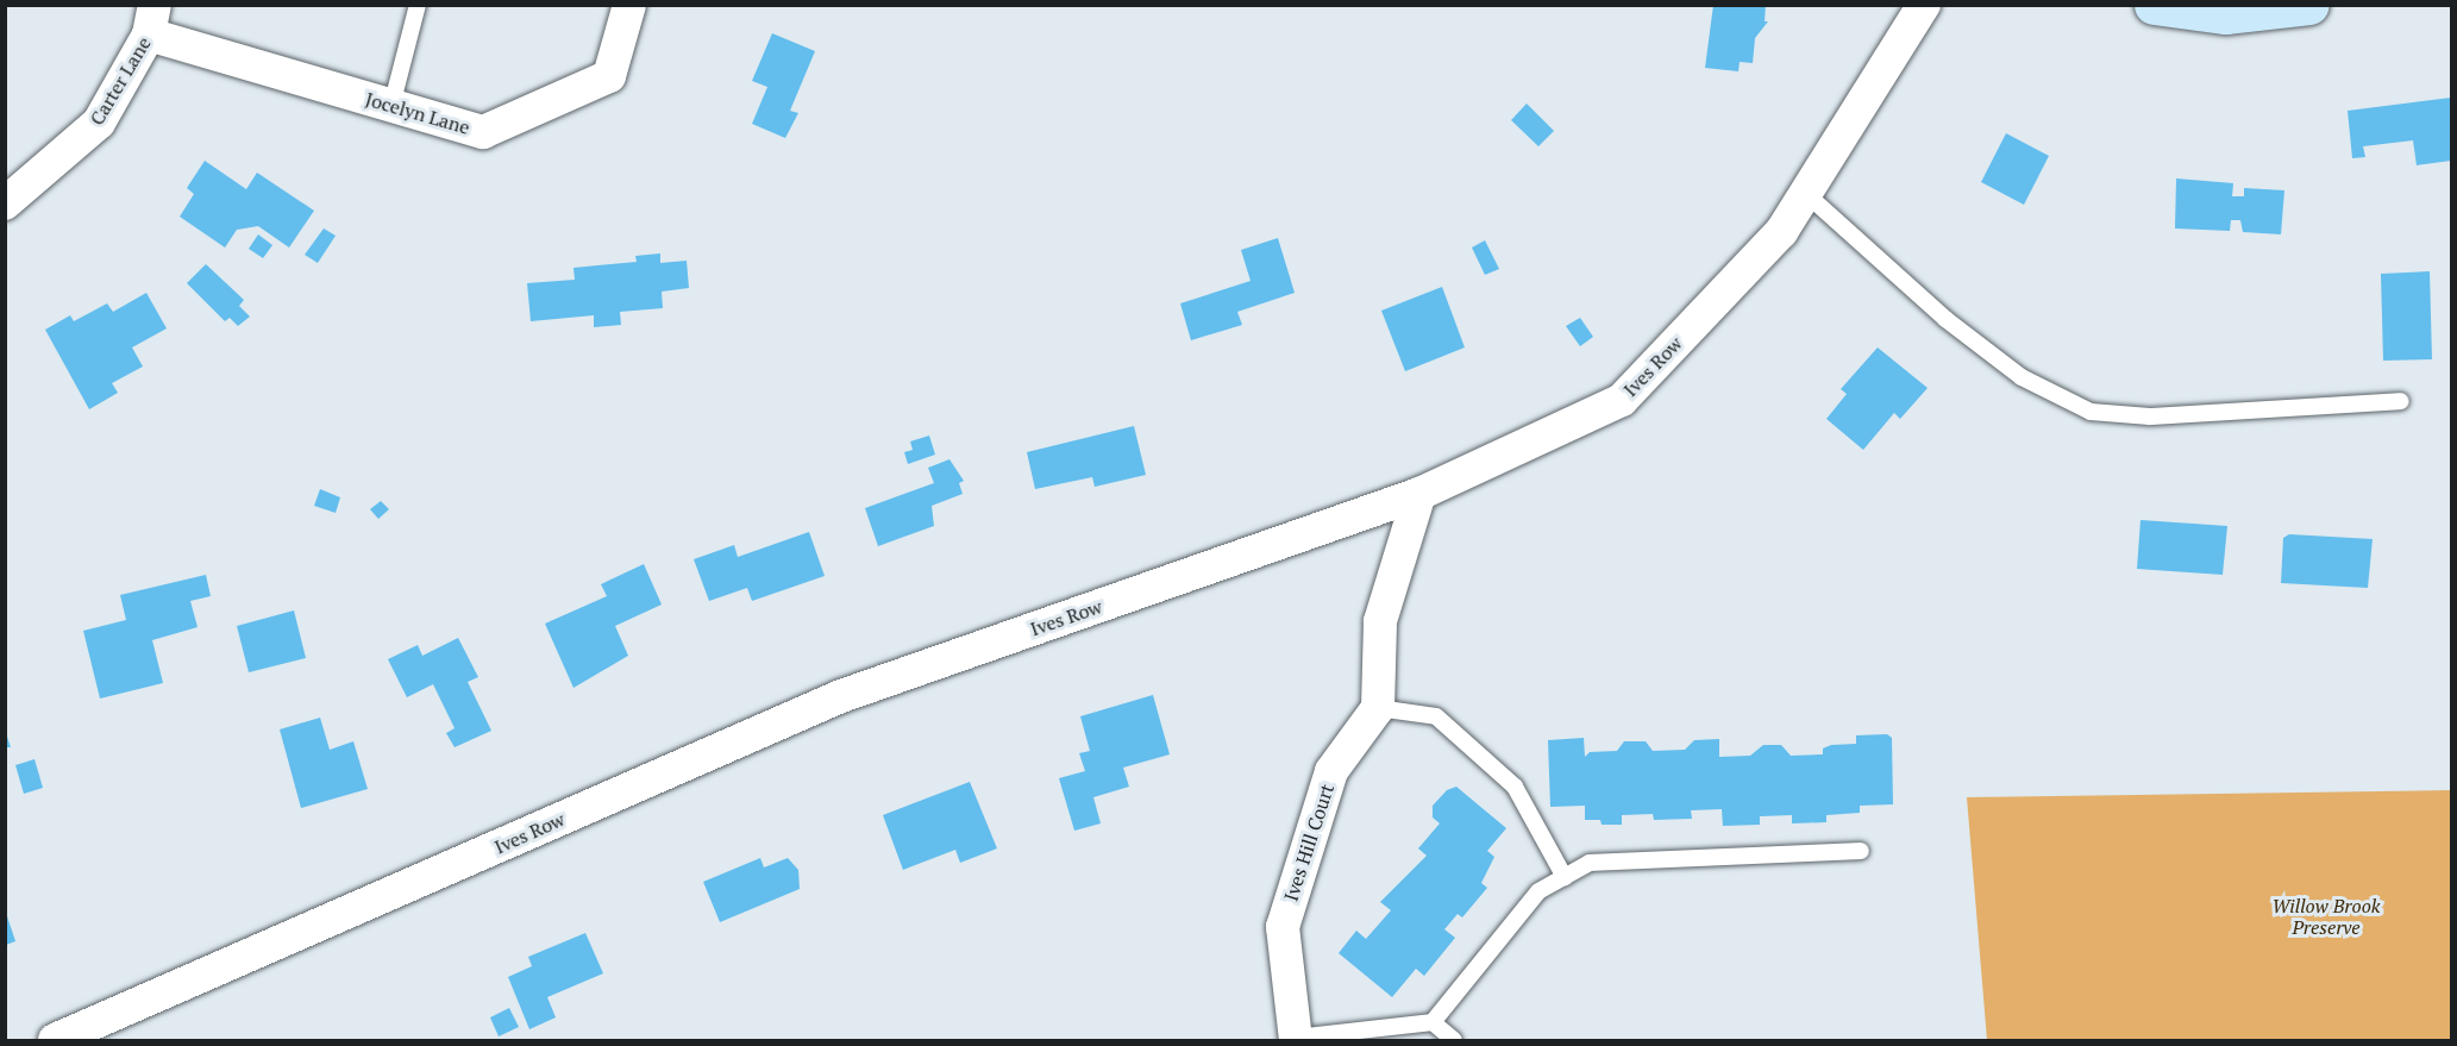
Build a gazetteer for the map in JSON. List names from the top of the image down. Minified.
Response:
{"streets":{"street":["Carter Lane","Jocelyn Lane","Ives Row","Ives Hill Court"]},"crossings":[["Carter Lane","Jocelyn Lane"]],"parks":["Willow Brook Preserve"]}
